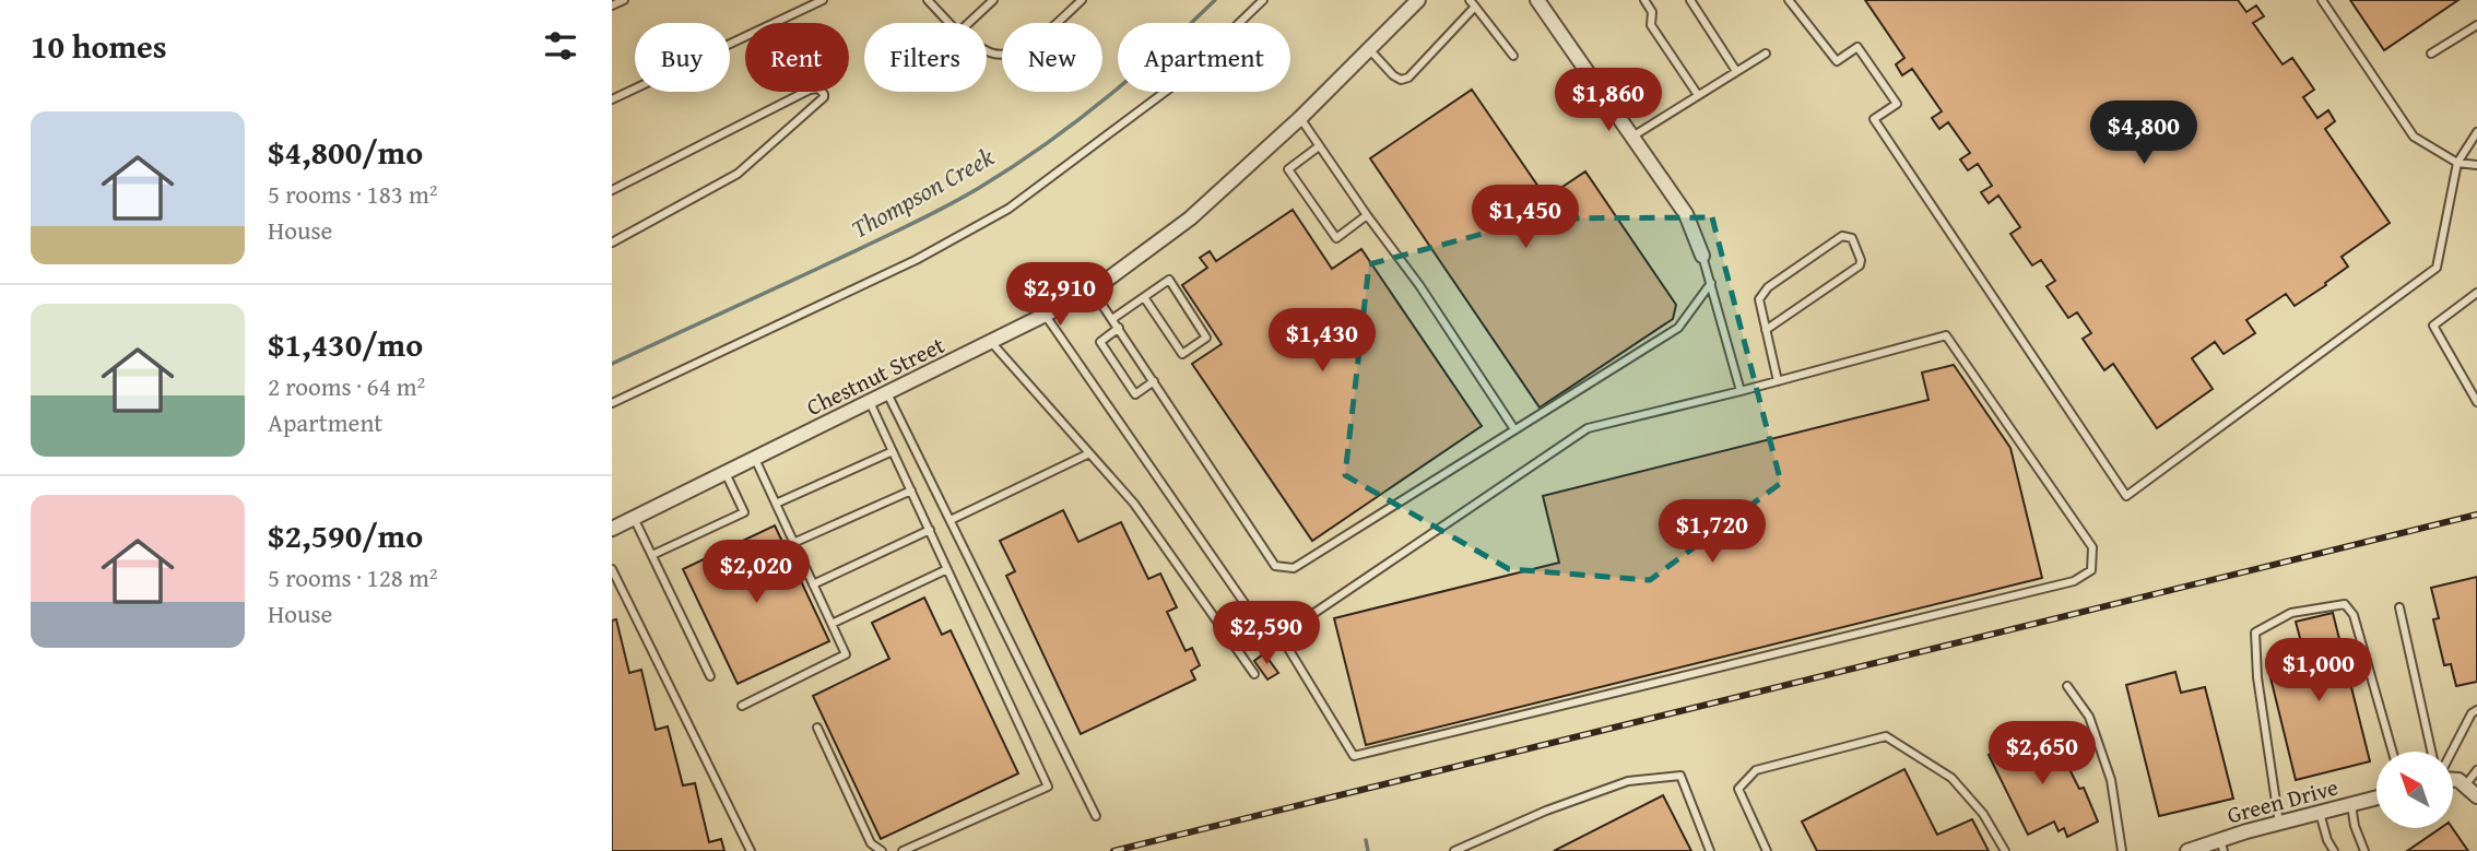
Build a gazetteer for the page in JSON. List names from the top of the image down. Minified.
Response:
{"streets":{"street":["Chestnut Street","Green Drive"]},"water":["Thompson Creek"],"north":"top left","page":{"heading":"10 homes","chip":["Buy","Rent","Filters","New","Apartment"],"price":["$1,860","$4,800","$1,450","$2,910","$1,430","$1,720","$2,020","$2,590","$1,000","$2,650"],"list":[{"name":"$4,800/mo","note":"5 rooms · 183 m² · House"},{"name":"$1,430/mo","note":"2 rooms · 64 m² · Apartment"},{"name":"$2,590/mo","note":"5 rooms · 128 m² · House"}]}}
